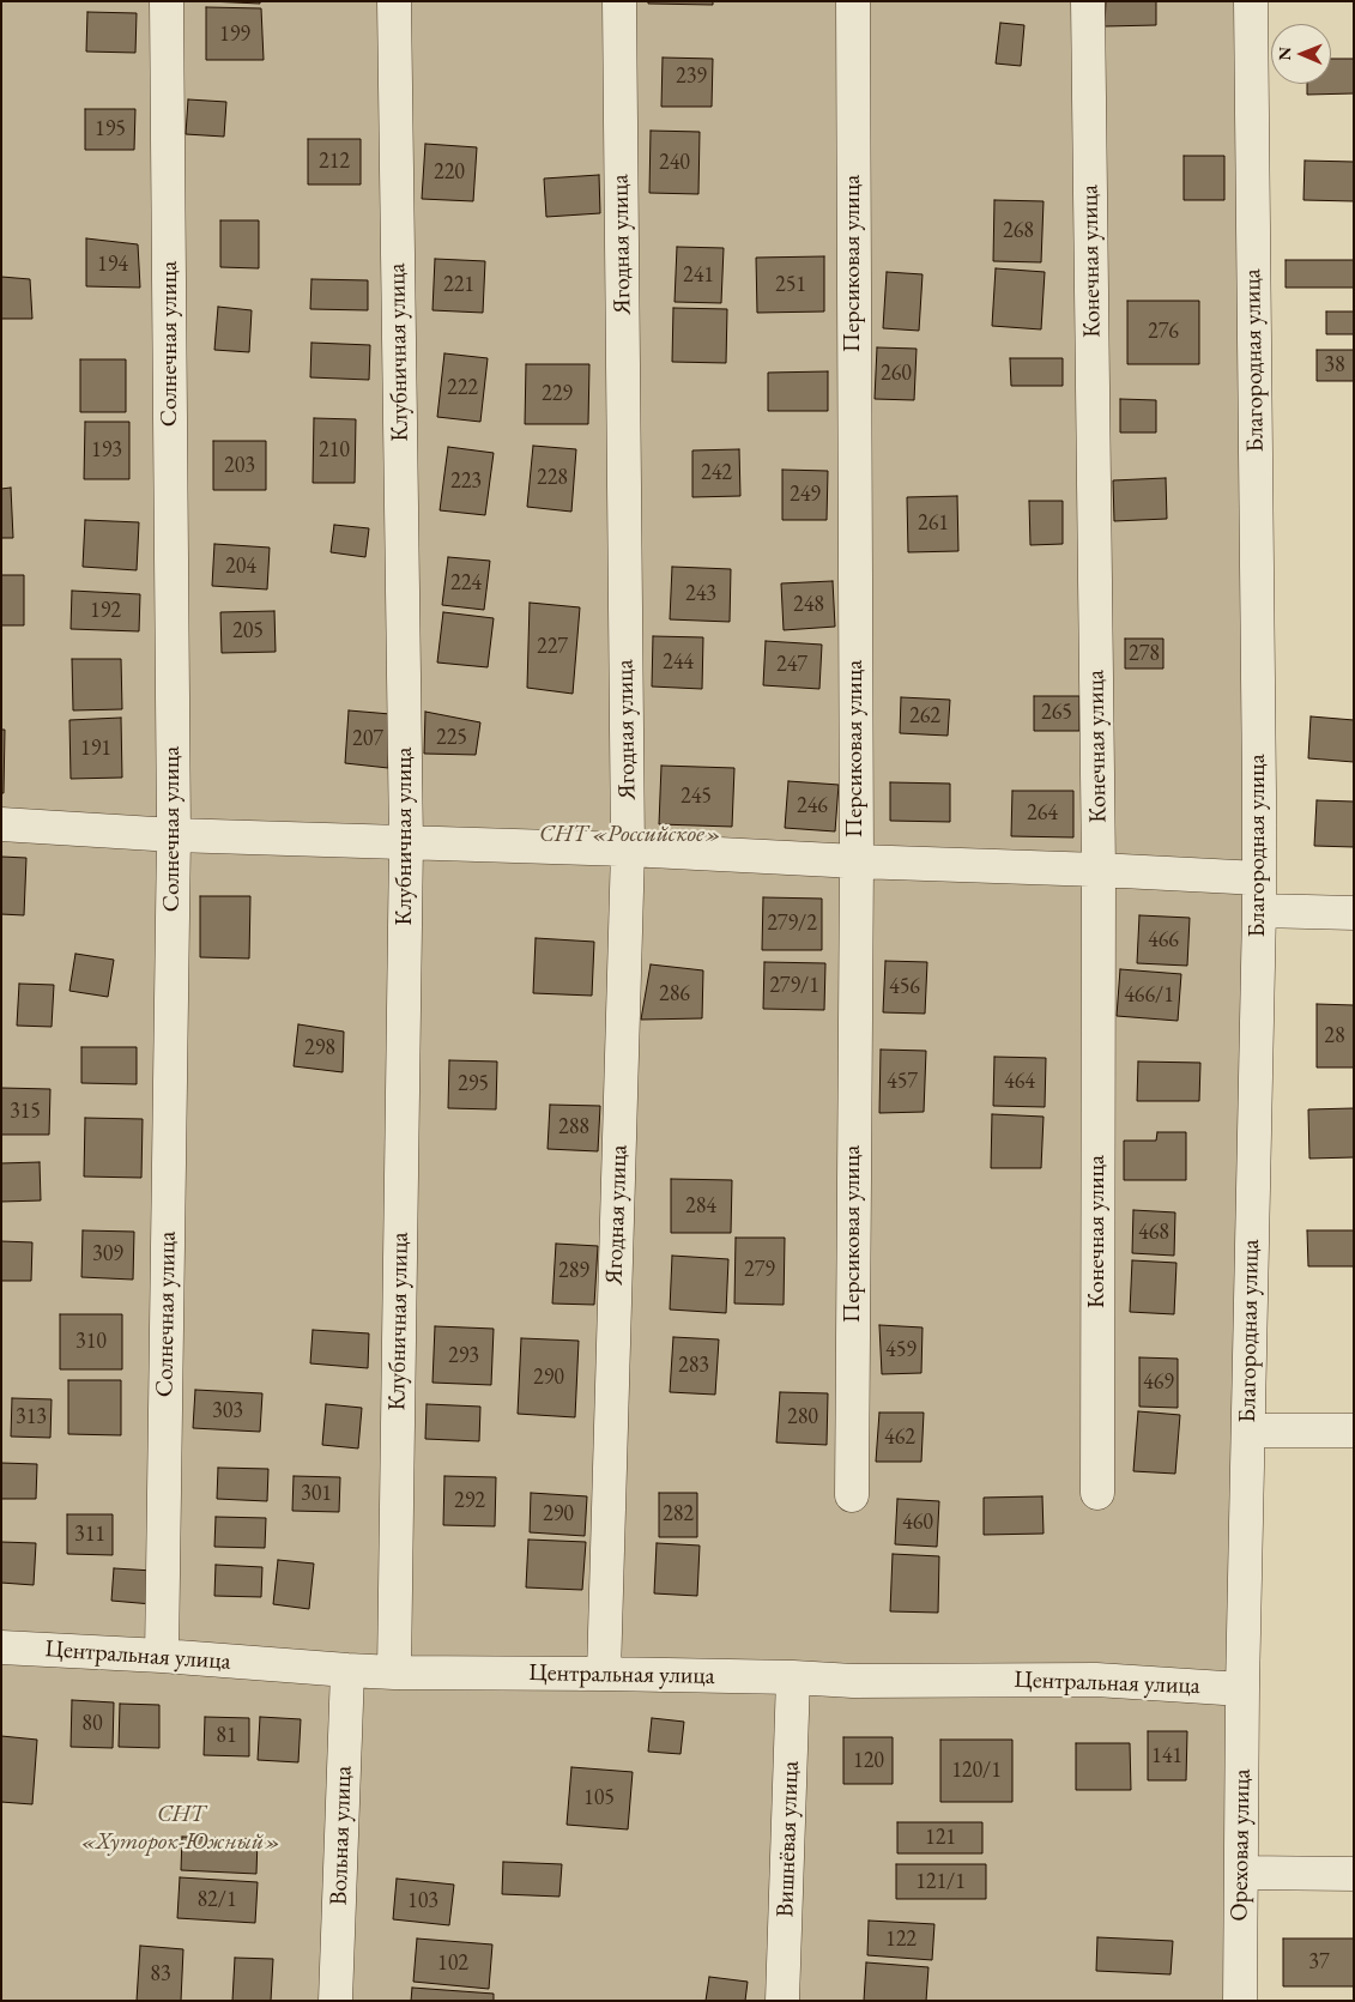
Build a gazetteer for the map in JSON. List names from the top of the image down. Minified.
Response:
{"streets":{"street":["Ягодная улица","Конечная улица","Персиковая улица","Солнечная улица","Клубничная улица","Благородная улица","Центральная улица","Вольная улица","Вишнёвая улица","Ореховая улица"]},"crossings":[["Ягодная улица","Центральная улица"],["Солнечная улица","Центральная улица"],["Клубничная улица","Центральная улица"],["Благородная улица","Центральная улица"],["Благородная улица","Ореховая улица"],["Центральная улица","Вольная улица"],["Центральная улица","Вишнёвая улица"],["Центральная улица","Ореховая улица"]],"parks":["СНТ «Российское»","СНТ «Хуторок-Южный»"],"house_numbers":["199","239","195","212","240","220","268","194","241","221","251","276","38","260","222","229","193","210","203","242","228","223","249","261","204","224","243","248","192","205","227","278","244","247","265","262","225","207","191","245","246","264","279/2","466","279/1","456","286","466/1","28","298","457","464","295","315","288","284","468","309","279","289","310","459","293","283","290","469","303","313","280","462","301","292","290","282","460","311","80","81","141","120","120/1","105","121","121/1","82/1","103","122","37","102","83"],"north":"left"}
